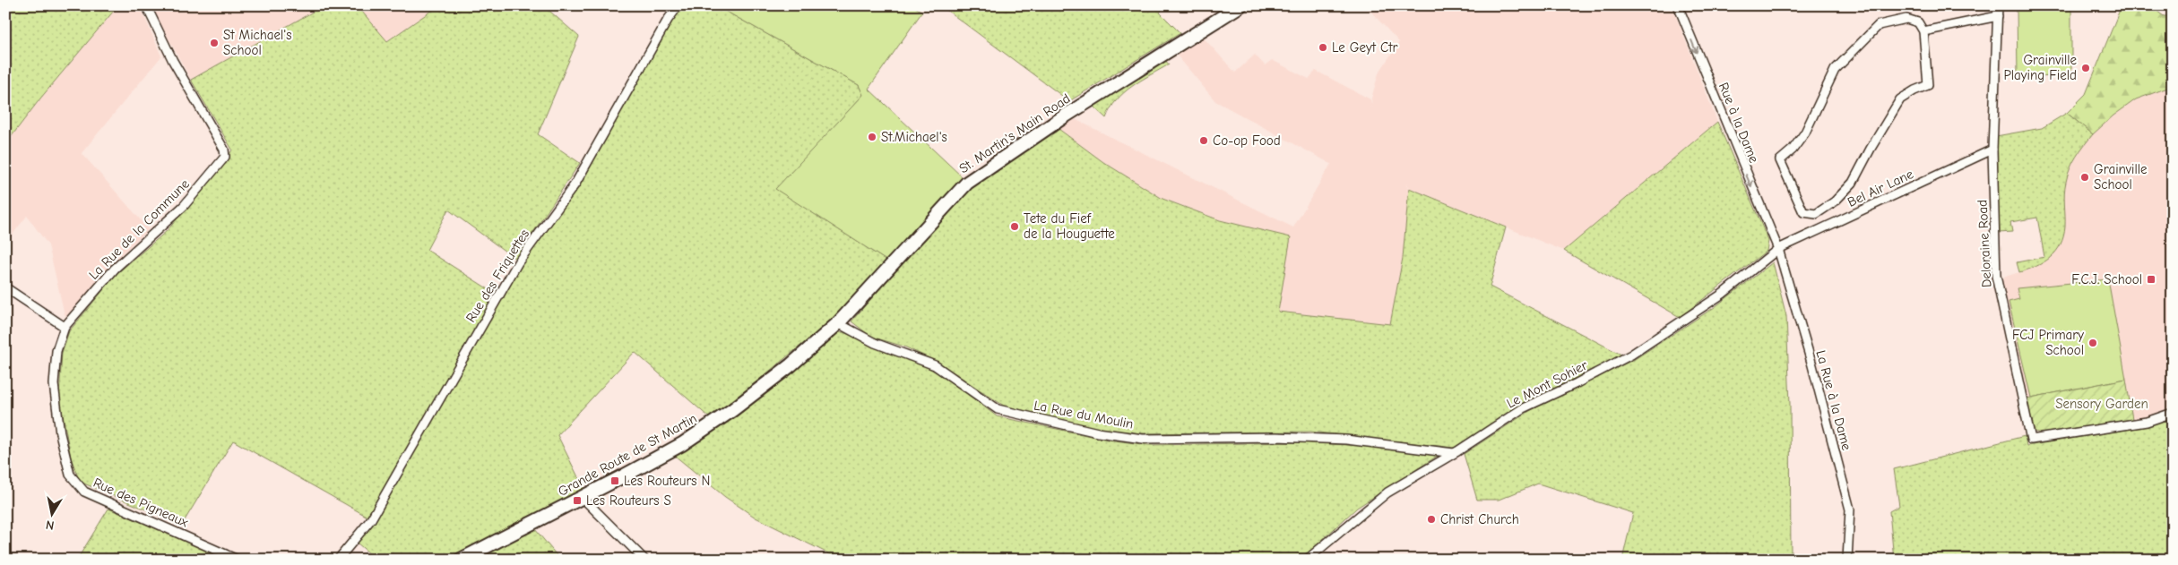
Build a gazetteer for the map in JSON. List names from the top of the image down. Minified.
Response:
{"streets":{"main road":["St. Martin's Main Road","Grande Route de St Martin"],"street":["Rue à la Dame","Bel Air Lane","La Rue de la Commune","Deloraine Road","Rue des Friquettes","Le Mont Sohier","La Rue à la Dame","La Rue du Moulin","Rue des Pigneaux"]},"crossings":[["Rue à la Dame","Bel Air Lane"],["Rue à la Dame","Le Mont Sohier"],["Rue à la Dame","La Rue à la Dame"],["St. Martin's Main Road","La Rue du Moulin"],["St. Martin's Main Road","Grande Route de St Martin"],["Bel Air Lane","Deloraine Road"],["Bel Air Lane","Le Mont Sohier"],["Bel Air Lane","La Rue à la Dame"],["La Rue de la Commune","Rue des Pigneaux"],["Le Mont Sohier","La Rue à la Dame"],["Le Mont Sohier","La Rue du Moulin"],["La Rue du Moulin","Grande Route de St Martin"]],"one_way":["Rue à la Dame"],"parks":["Sensory Garden"],"places":{"other":["St Michael's School","Le Geyt Ctr","Grainville Playing Field","St.Michael's","Co-op Food","Grainville School","Tete du Fief de la Houguette","FCJ Primary School","Christ Church"],"transit":["F.C.J. School","Les Routeurs N","Les Routeurs S"]},"north":"bottom"}
